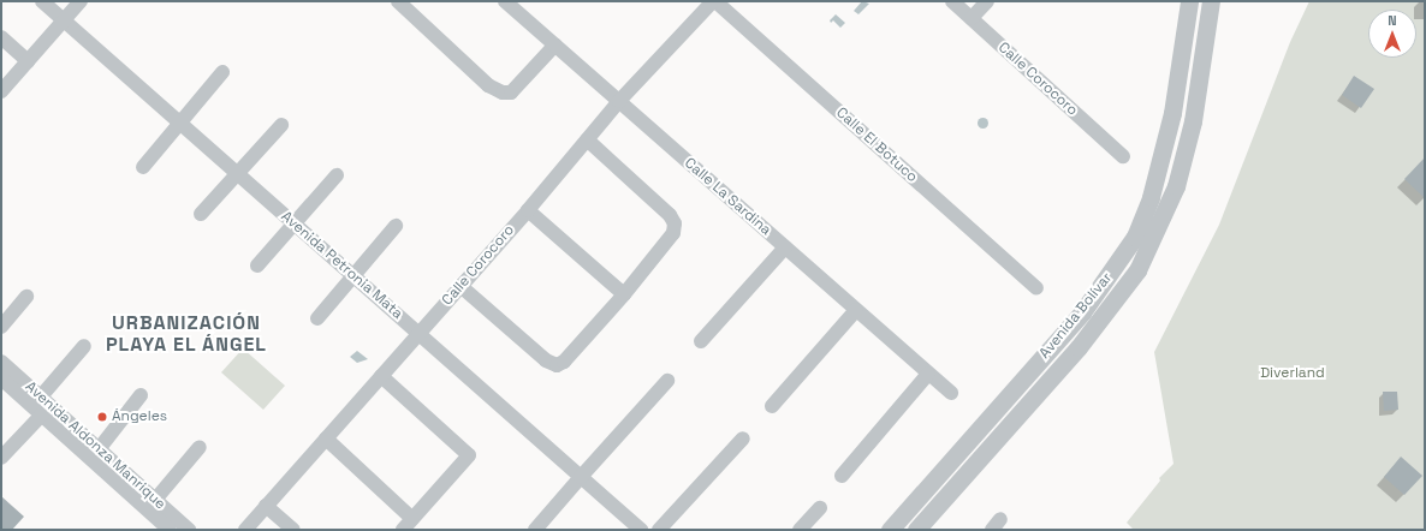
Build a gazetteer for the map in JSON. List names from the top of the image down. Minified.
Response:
{"streets":{"street":["Calle Corocoro","Calle El Botuco","Calle La Sardina","Avenida Petronia Mata","Avenida Bolívar","Avenida Aldonza Manrique"]},"crossings":[["Calle Corocoro","Calle El Botuco"],["Calle Corocoro","Calle La Sardina"],["Calle Corocoro","Avenida Petronia Mata"]],"districts":["URBANIZACIÓN PLAYA EL ÁNGEL"],"parks":["Diverland"],"places":["Ángeles"],"north":"top"}
